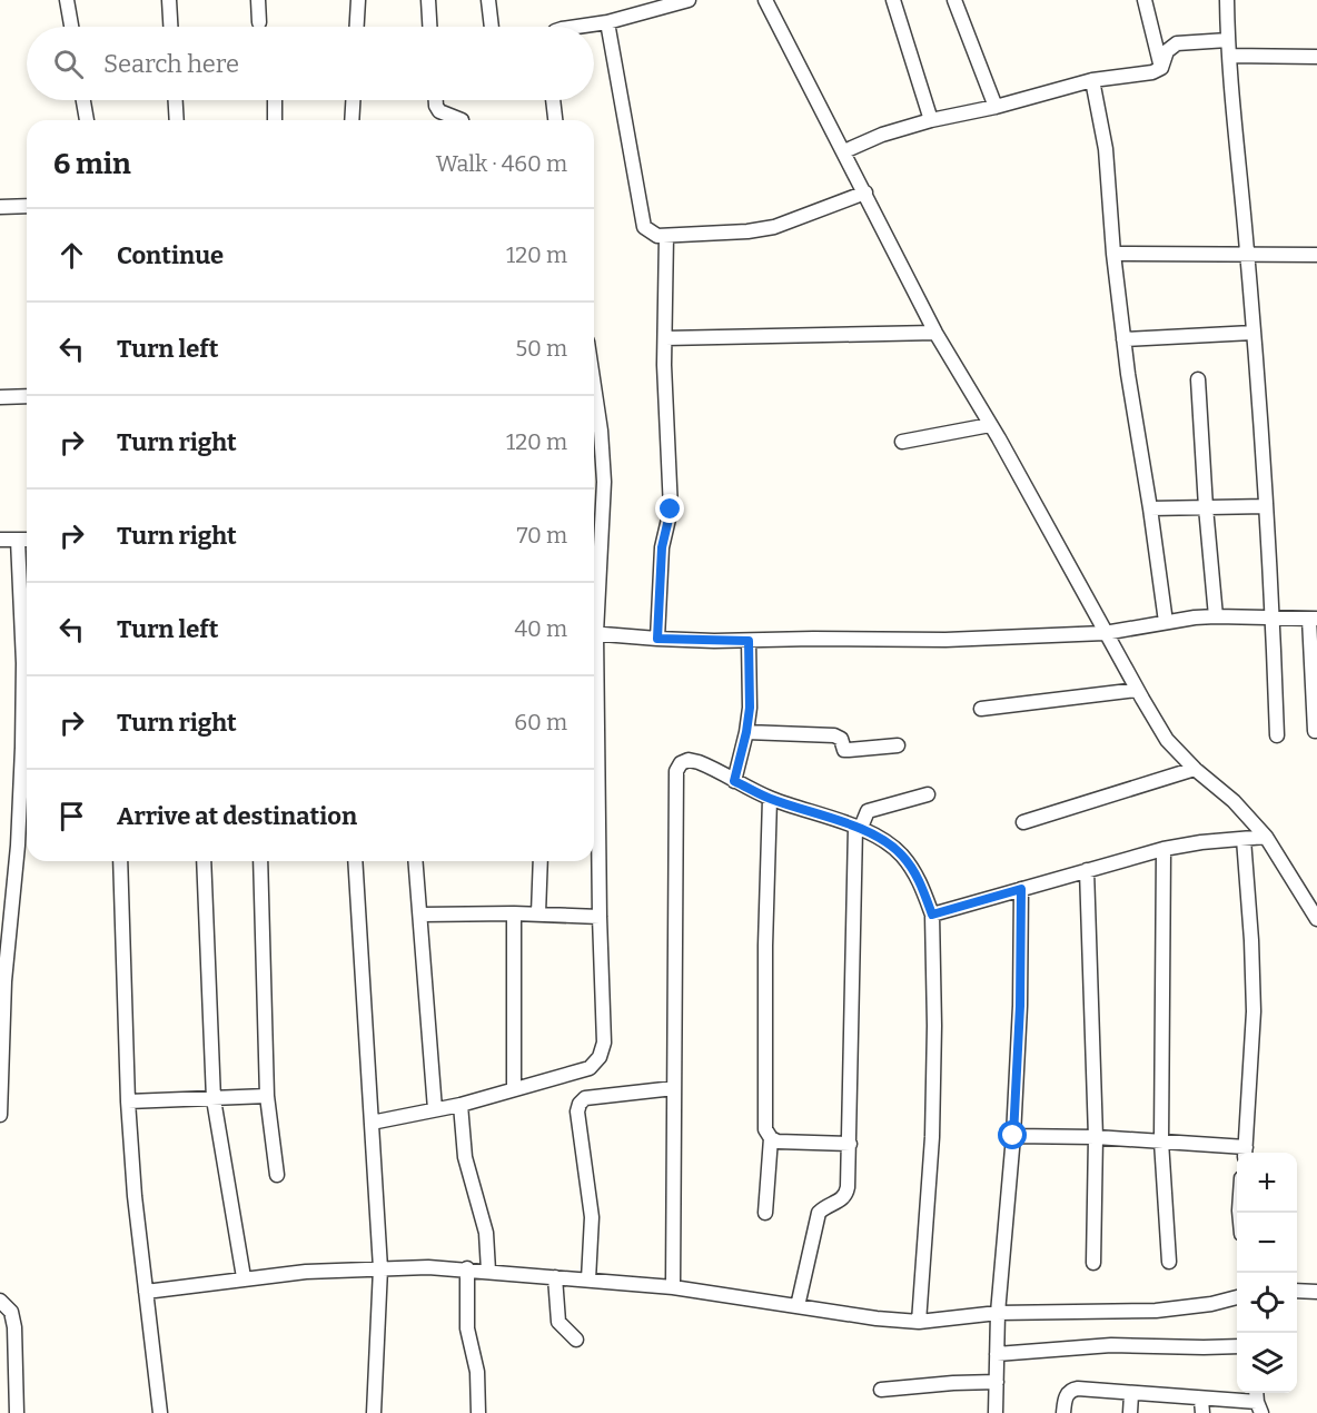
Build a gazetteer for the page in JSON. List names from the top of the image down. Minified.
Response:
{"page":{"search":"Search here","heading":["6 min","Walk · 460 m"],"list":[["Continue","120 m"],["Turn left","50 m"],["Turn right","120 m"],["Turn right","70 m"],["Turn left","40 m"],["Turn right","60 m"],"Arrive at destination"],"map_buttons":["+","−"]}}
